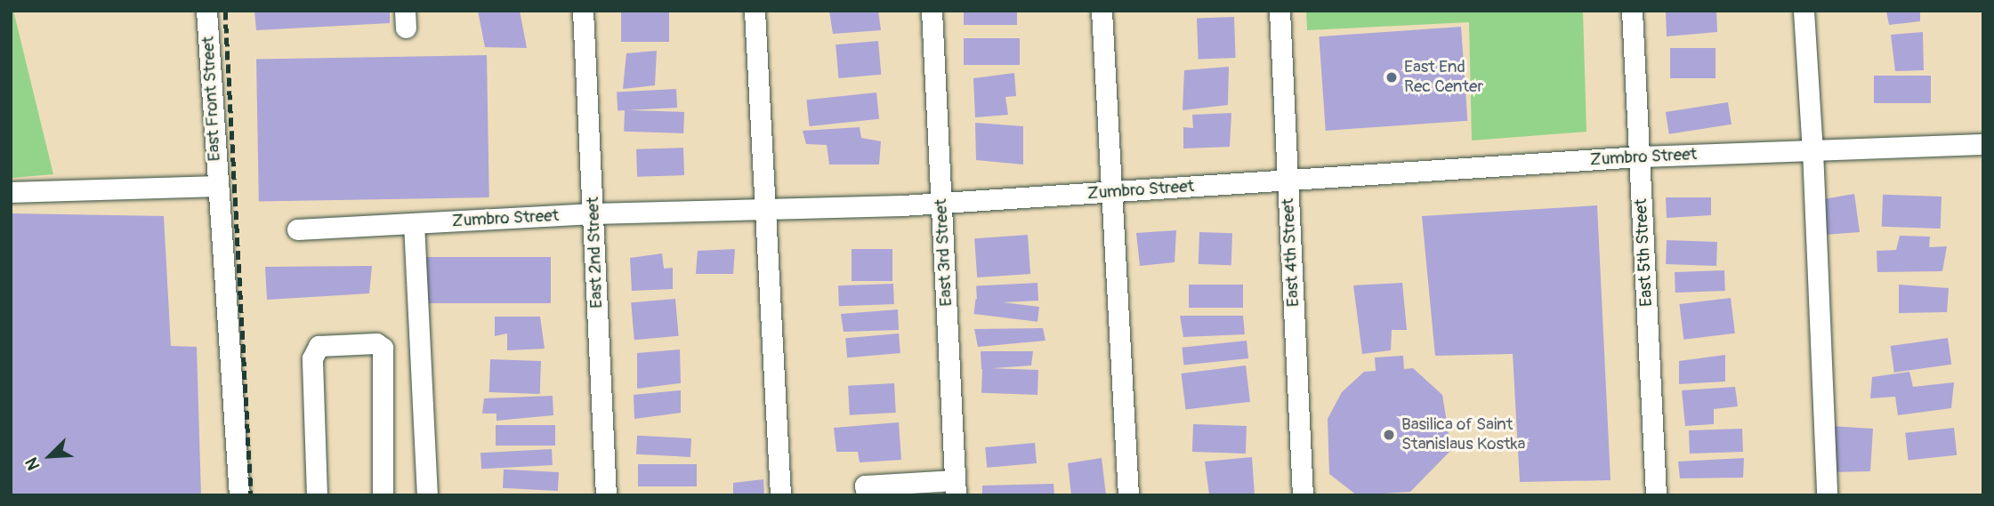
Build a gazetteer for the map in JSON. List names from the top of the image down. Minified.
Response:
{"streets":{"street":["East Front Street","Zumbro Street","East 2nd Street","East 3rd Street","East 4th Street","East 5th Street"]},"crossings":[["Zumbro Street","East 2nd Street"],["Zumbro Street","East 3rd Street"],["Zumbro Street","East 4th Street"],["Zumbro Street","East 5th Street"]],"places":["East End Rec Center","Basilica of Saint Stanislaus Kostka"],"north":"bottom left"}
